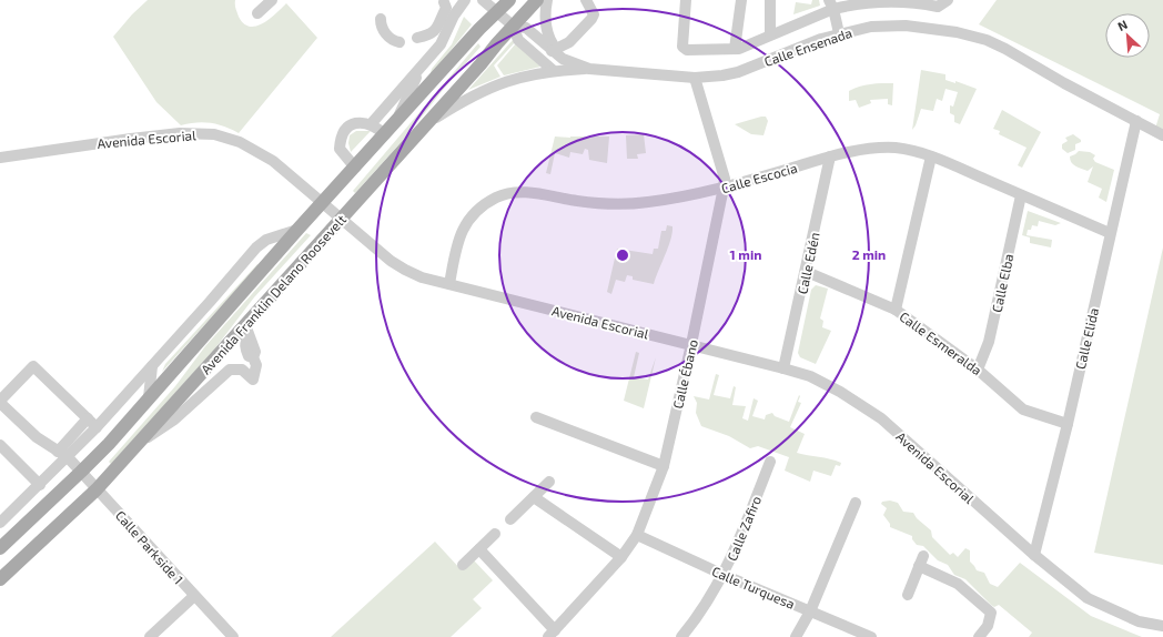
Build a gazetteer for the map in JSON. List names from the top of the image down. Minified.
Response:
{"streets":{"main road":["Avenida Franklin Delano Roosevelt"],"street":["Calle Ensenada","Avenida Escorial","Calle Escocia","Calle Edén","Calle Elba","Calle Elida","Calle Esmeralda","Calle Ébano","Calle Zafiro","Calle Parkside 1","Calle Turquesa"]},"crossings":[["Calle Ensenada","Calle Elida"],["Calle Ensenada","Calle Ébano"],["Avenida Escorial","Calle Escocia"],["Avenida Escorial","Calle Edén"],["Avenida Escorial","Avenida Franklin Delano Roosevelt"],["Avenida Escorial","Calle Elida"],["Avenida Escorial","Calle Ébano"],["Calle Escocia","Calle Edén"],["Calle Escocia","Calle Elba"],["Calle Escocia","Calle Elida"],["Calle Escocia","Calle Ébano"],["Calle Edén","Calle Esmeralda"],["Calle Elba","Calle Esmeralda"],["Avenida Franklin Delano Roosevelt","Calle Parkside 1"],["Calle Elida","Calle Esmeralda"],["Calle Ébano","Calle Turquesa"],["Calle Zafiro","Calle Turquesa"]],"north":"top left","rings":["1 min","2 min"]}
